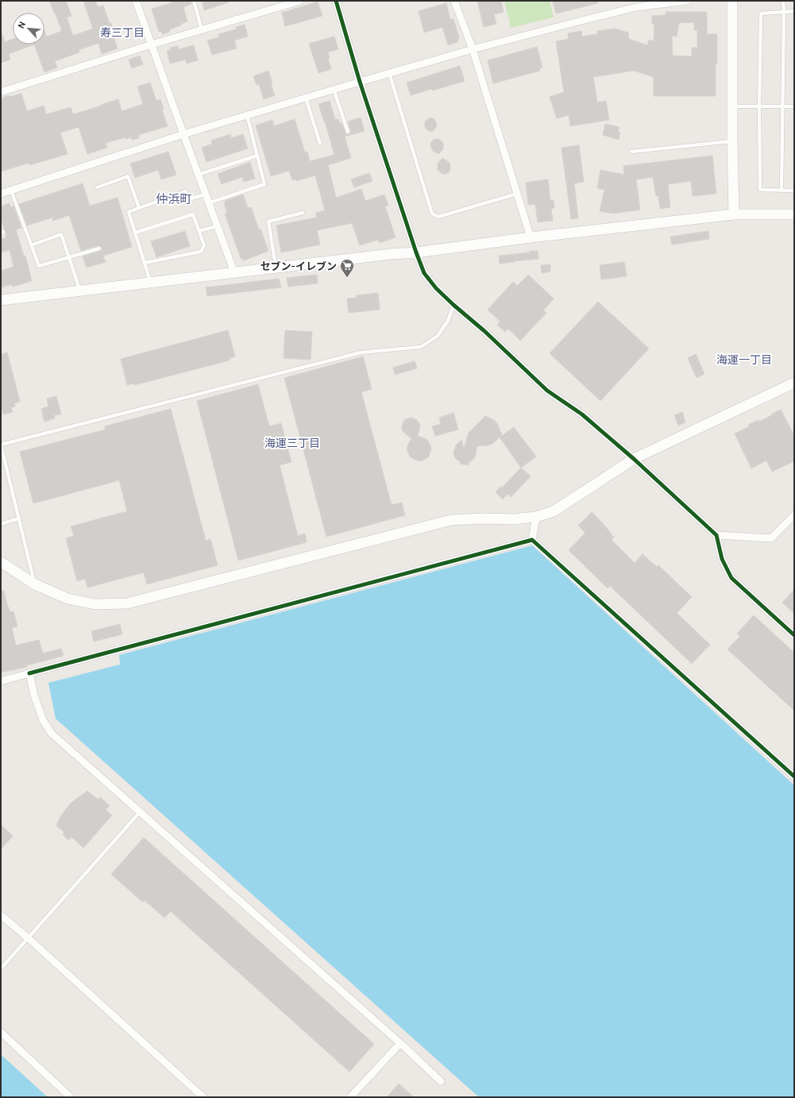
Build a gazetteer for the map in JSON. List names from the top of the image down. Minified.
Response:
{"districts":["寿三丁目","仲浜町","海運一丁目","海運三丁目"],"places":{"supermarket":["セブン-イレブン"]},"north":"top left"}
